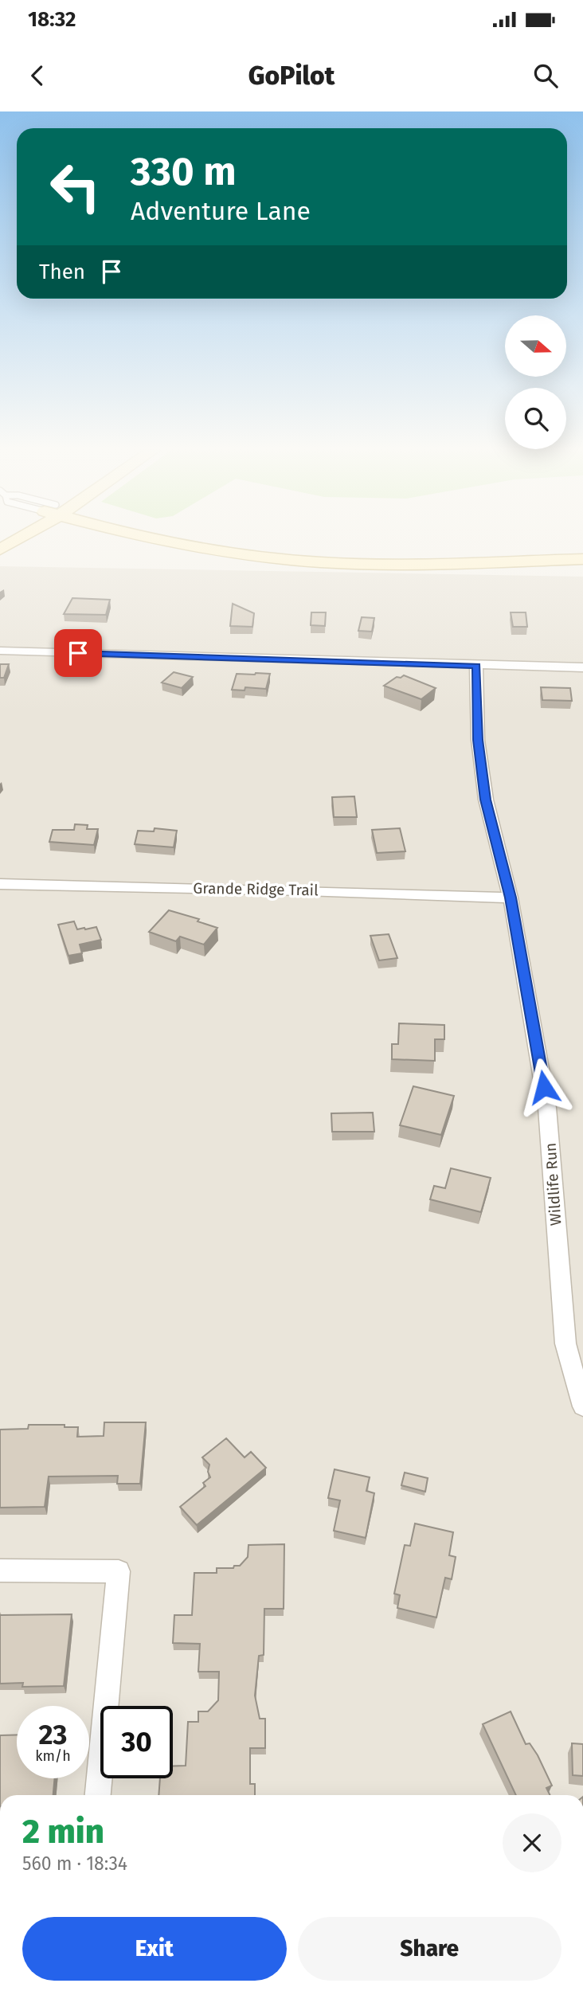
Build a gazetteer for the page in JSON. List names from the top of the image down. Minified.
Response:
{"streets":{"street":["Grande Ridge Trail","Wildlife Run"]},"crossings":[["Grande Ridge Trail","Wildlife Run"]],"north":"right","page":{"status":"18:32","header":"GoPilot","turn":["330 m","Adventure Lane"],"then":"Then","speed":"23 km/h","limit":"30","heading":["2 min","560 m · 18:34"],"buttons":["Exit","Share"]}}
